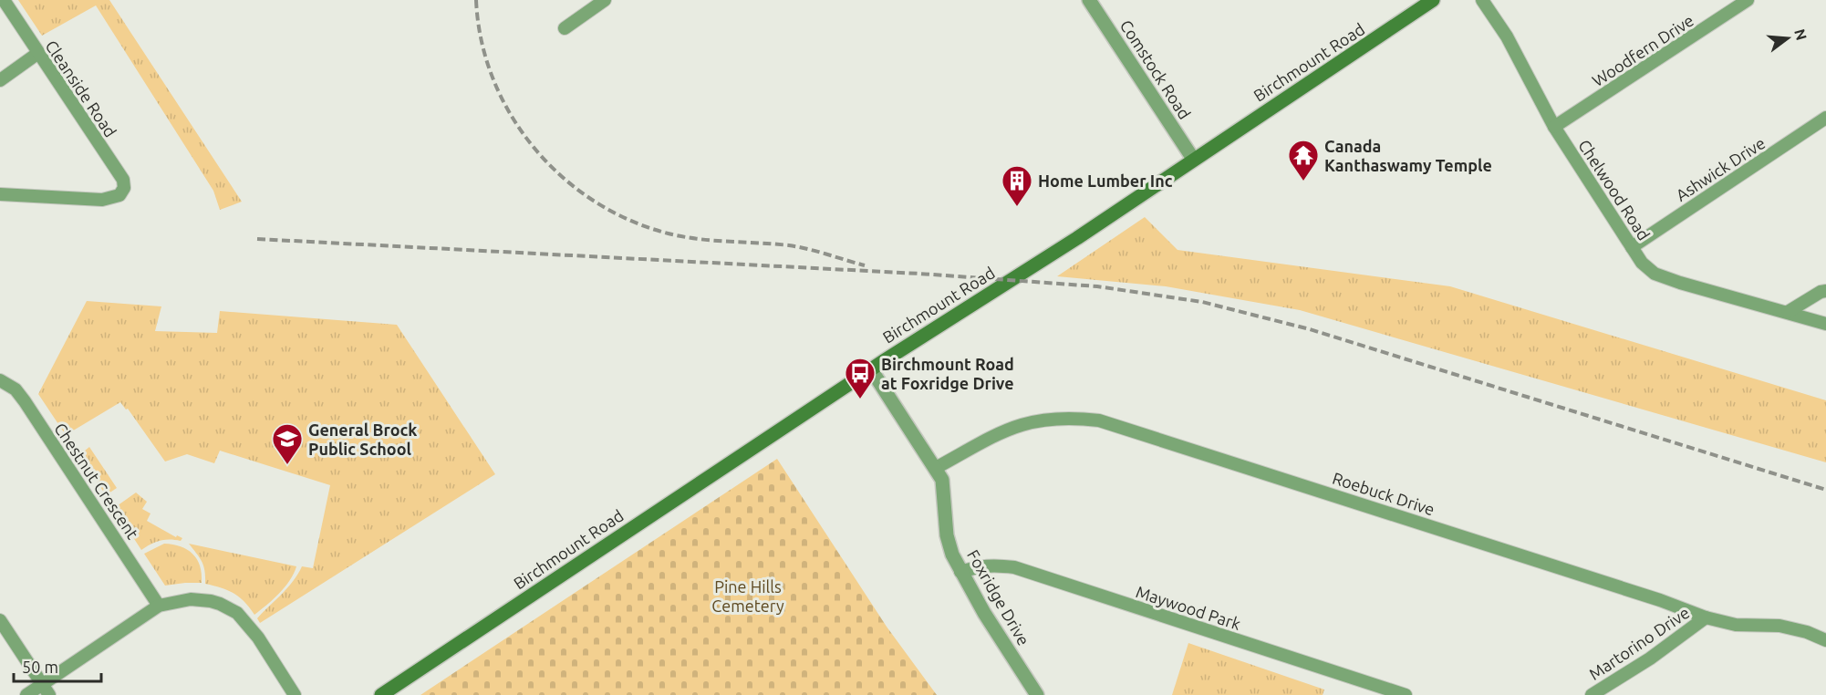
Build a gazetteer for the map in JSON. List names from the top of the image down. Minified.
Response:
{"streets":{"main road":["Birchmount Road"],"street":["Woodfern Drive","Comstock Road","Cleanside Road","Ashwick Drive","Chelwood Road","Chestnut Crescent","Roebuck Drive","Foxridge Drive","Maywood Park","Martorino Drive"]},"crossings":[["Woodfern Drive","Chelwood Road"],["Birchmount Road","Comstock Road"],["Birchmount Road","Foxridge Drive"],["Ashwick Drive","Chelwood Road"],["Roebuck Drive","Foxridge Drive"],["Roebuck Drive","Martorino Drive"],["Foxridge Drive","Maywood Park"]],"parks":["Pine Hills Cemetery"],"places":{"temple":["Canada Kanthaswamy Temple"],"building":["Home Lumber Inc"],"bus stop":["Birchmount Road at Foxridge Drive"],"school or university":["General Brock Public School"]},"scale_bar":"50 m","north":"right"}
